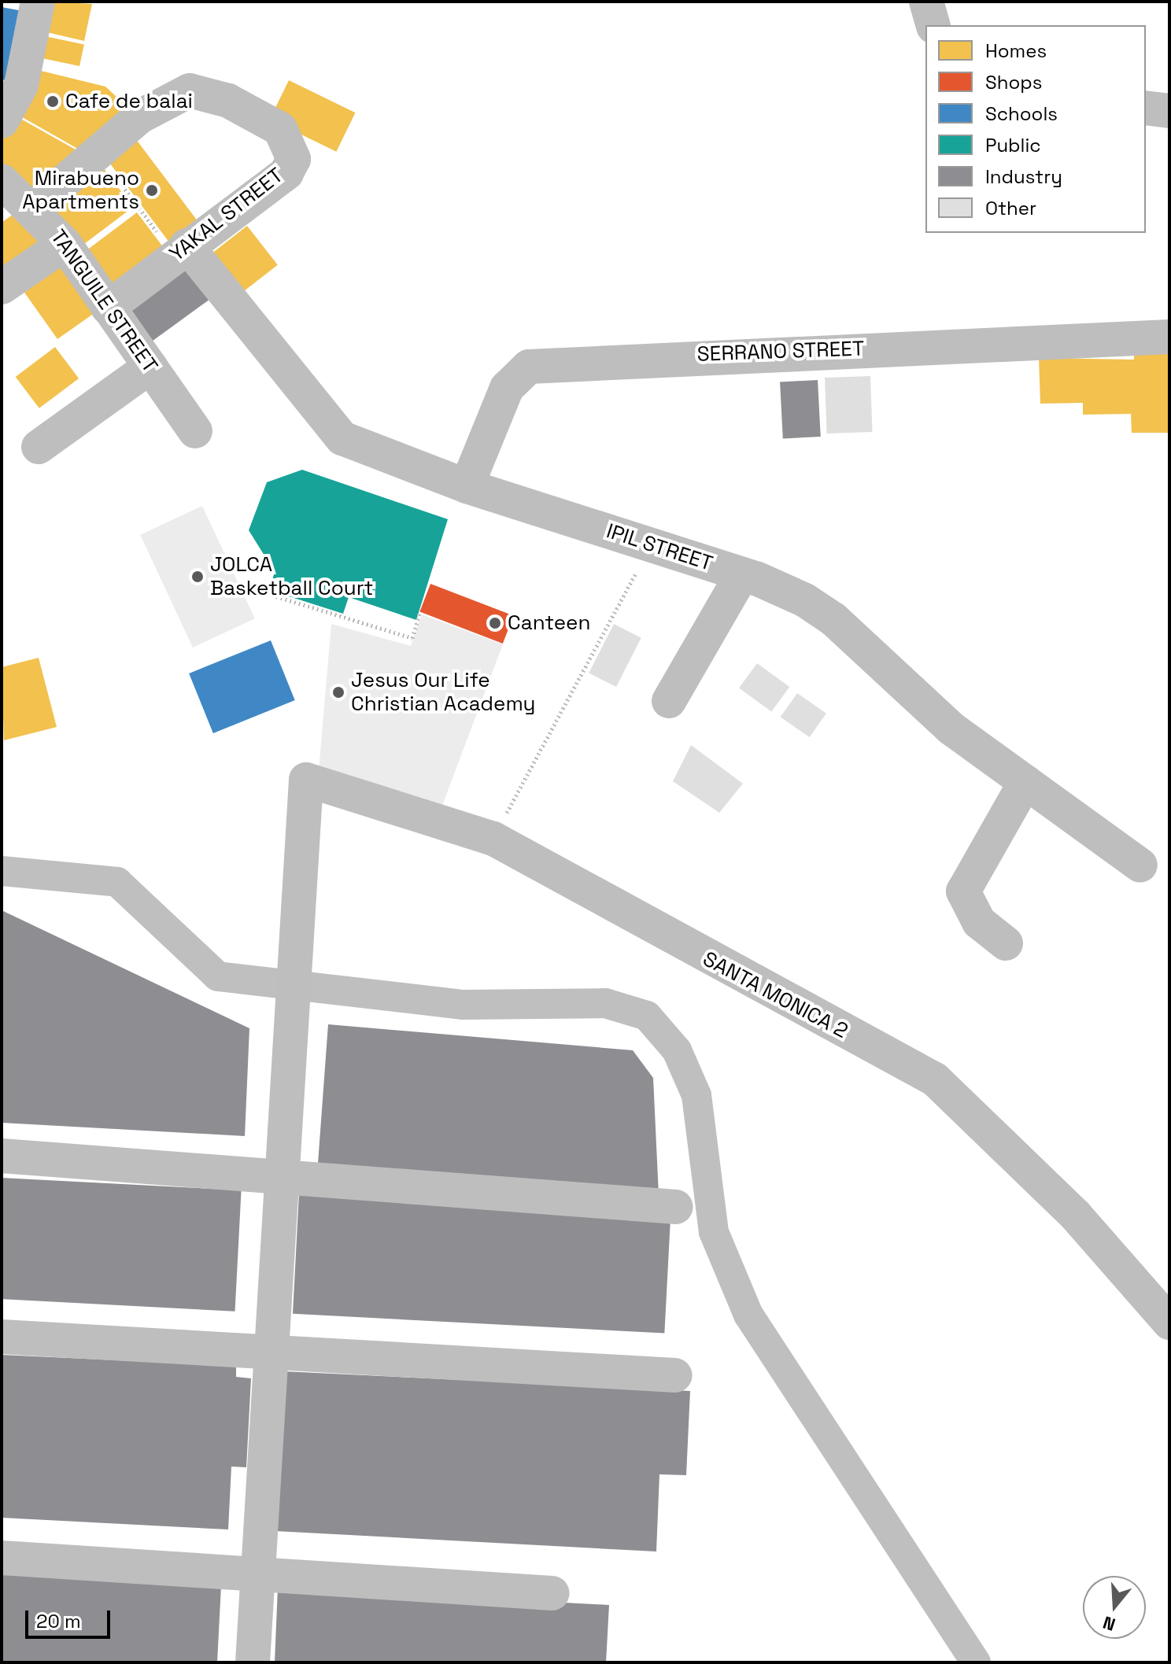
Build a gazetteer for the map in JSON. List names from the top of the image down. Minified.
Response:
{"streets":{"street":["YAKAL STREET","TANGUILE STREET","SERRANO STREET","IPIL STREET","SANTA MONICA 2"]},"crossings":[["YAKAL STREET","TANGUILE STREET"],["YAKAL STREET","IPIL STREET"],["SERRANO STREET","IPIL STREET"]],"places":["Cafe de balai","Mirabueno Apartments","JOLCA Basketball Court","Canteen","Jesus Our Life Christian Academy"],"legend":["Homes","Shops","Schools","Public","Industry","Other"],"scale_bar":"20 m","north":"bottom"}
